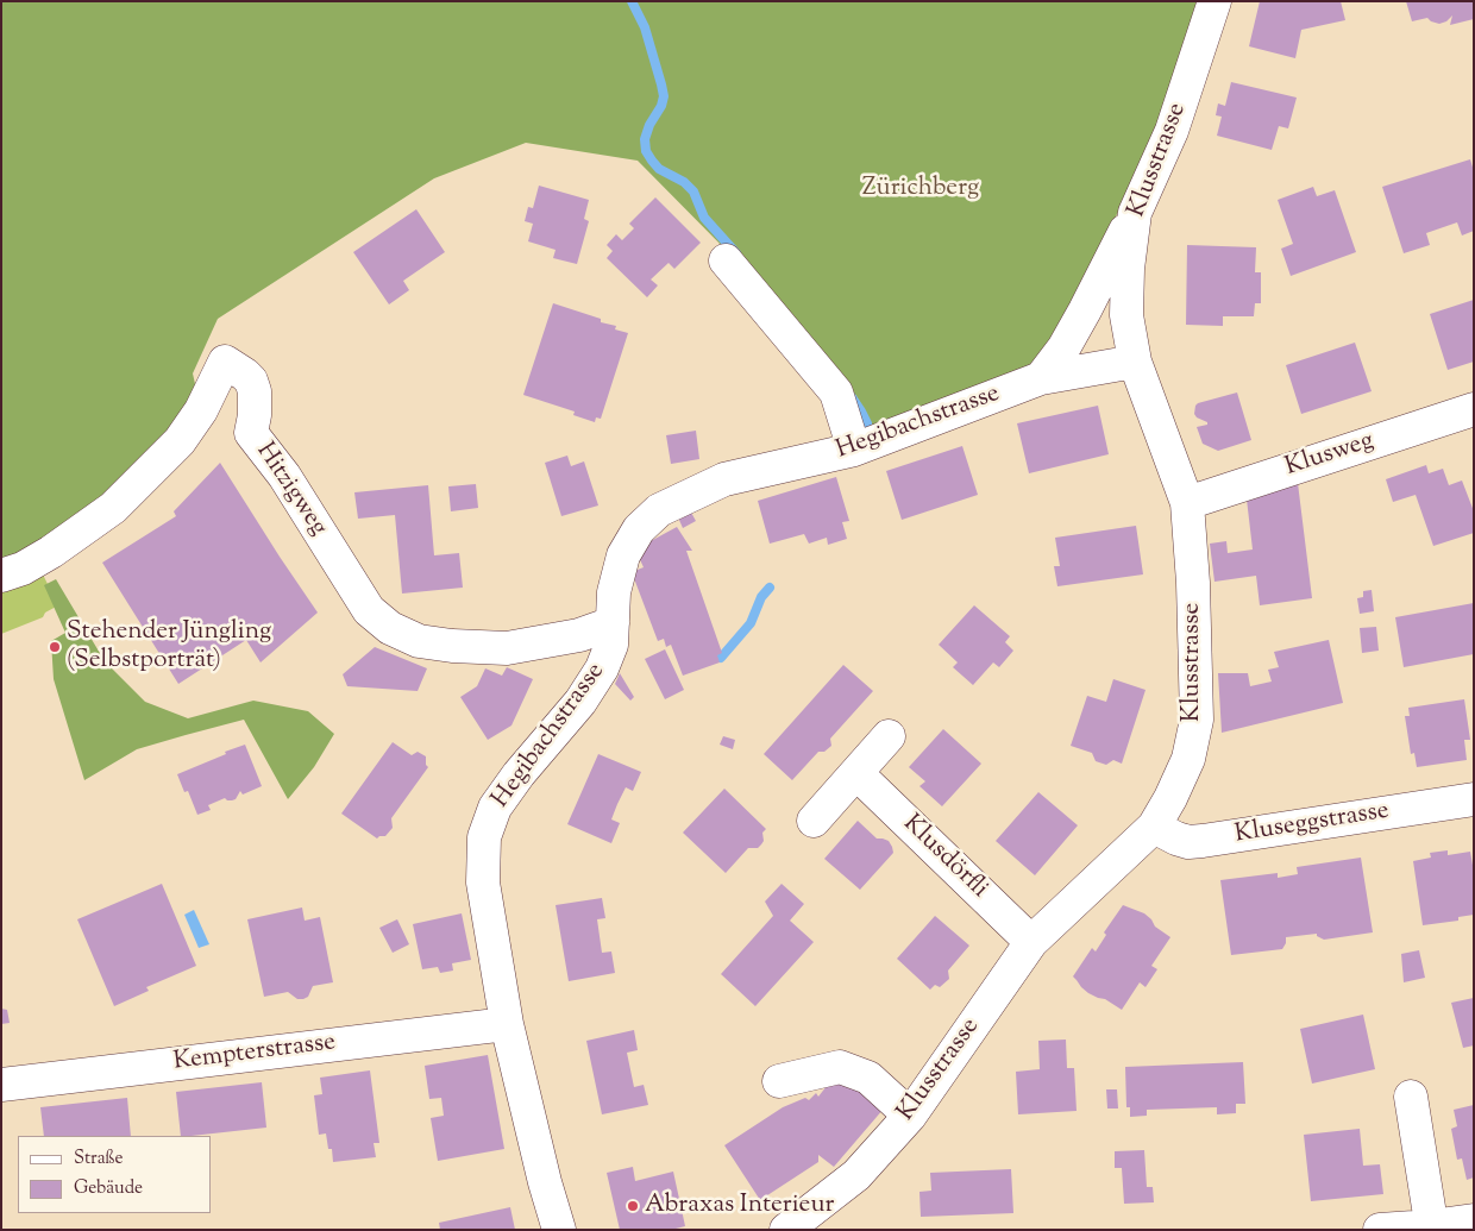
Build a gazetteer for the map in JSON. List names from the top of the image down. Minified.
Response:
{"streets":{"street":["Klusstrasse","Hegibachstrasse","Klusweg","Hitzigweg","Kluseggstrasse","Klusdörfli","Kempterstrasse"]},"crossings":[["Klusstrasse","Hegibachstrasse"],["Klusstrasse","Klusweg"],["Klusstrasse","Kluseggstrasse"],["Klusstrasse","Klusdörfli"],["Hegibachstrasse","Hitzigweg"],["Hegibachstrasse","Kempterstrasse"]],"parks":["Zürichberg"],"places":["Stehender Jüngling (Selbstporträt)","Abraxas Interieur"],"legend":["Straße","Gebäude"]}
